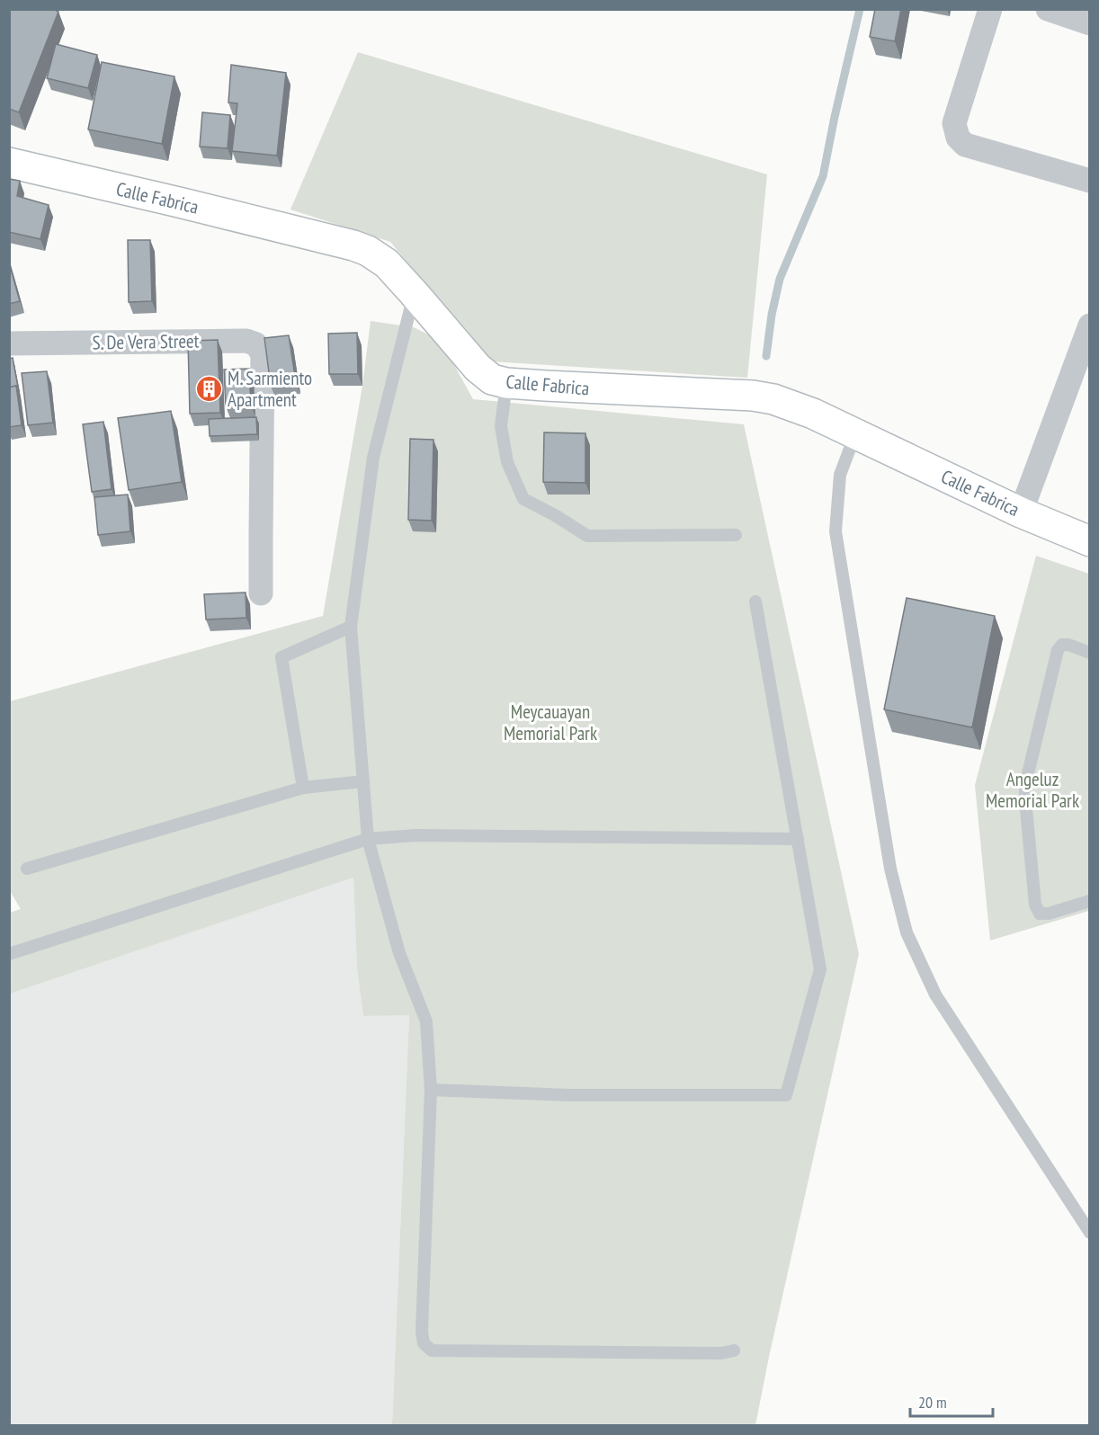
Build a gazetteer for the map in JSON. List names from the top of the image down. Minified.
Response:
{"streets":{"street":["Calle Fabrica","S. De Vera Street"]},"parks":["Meycauayan Memorial Park","Angeluz Memorial Park"],"places":{"building":["M. Sarmiento Apartment"]},"scale_bar":"20 m"}
